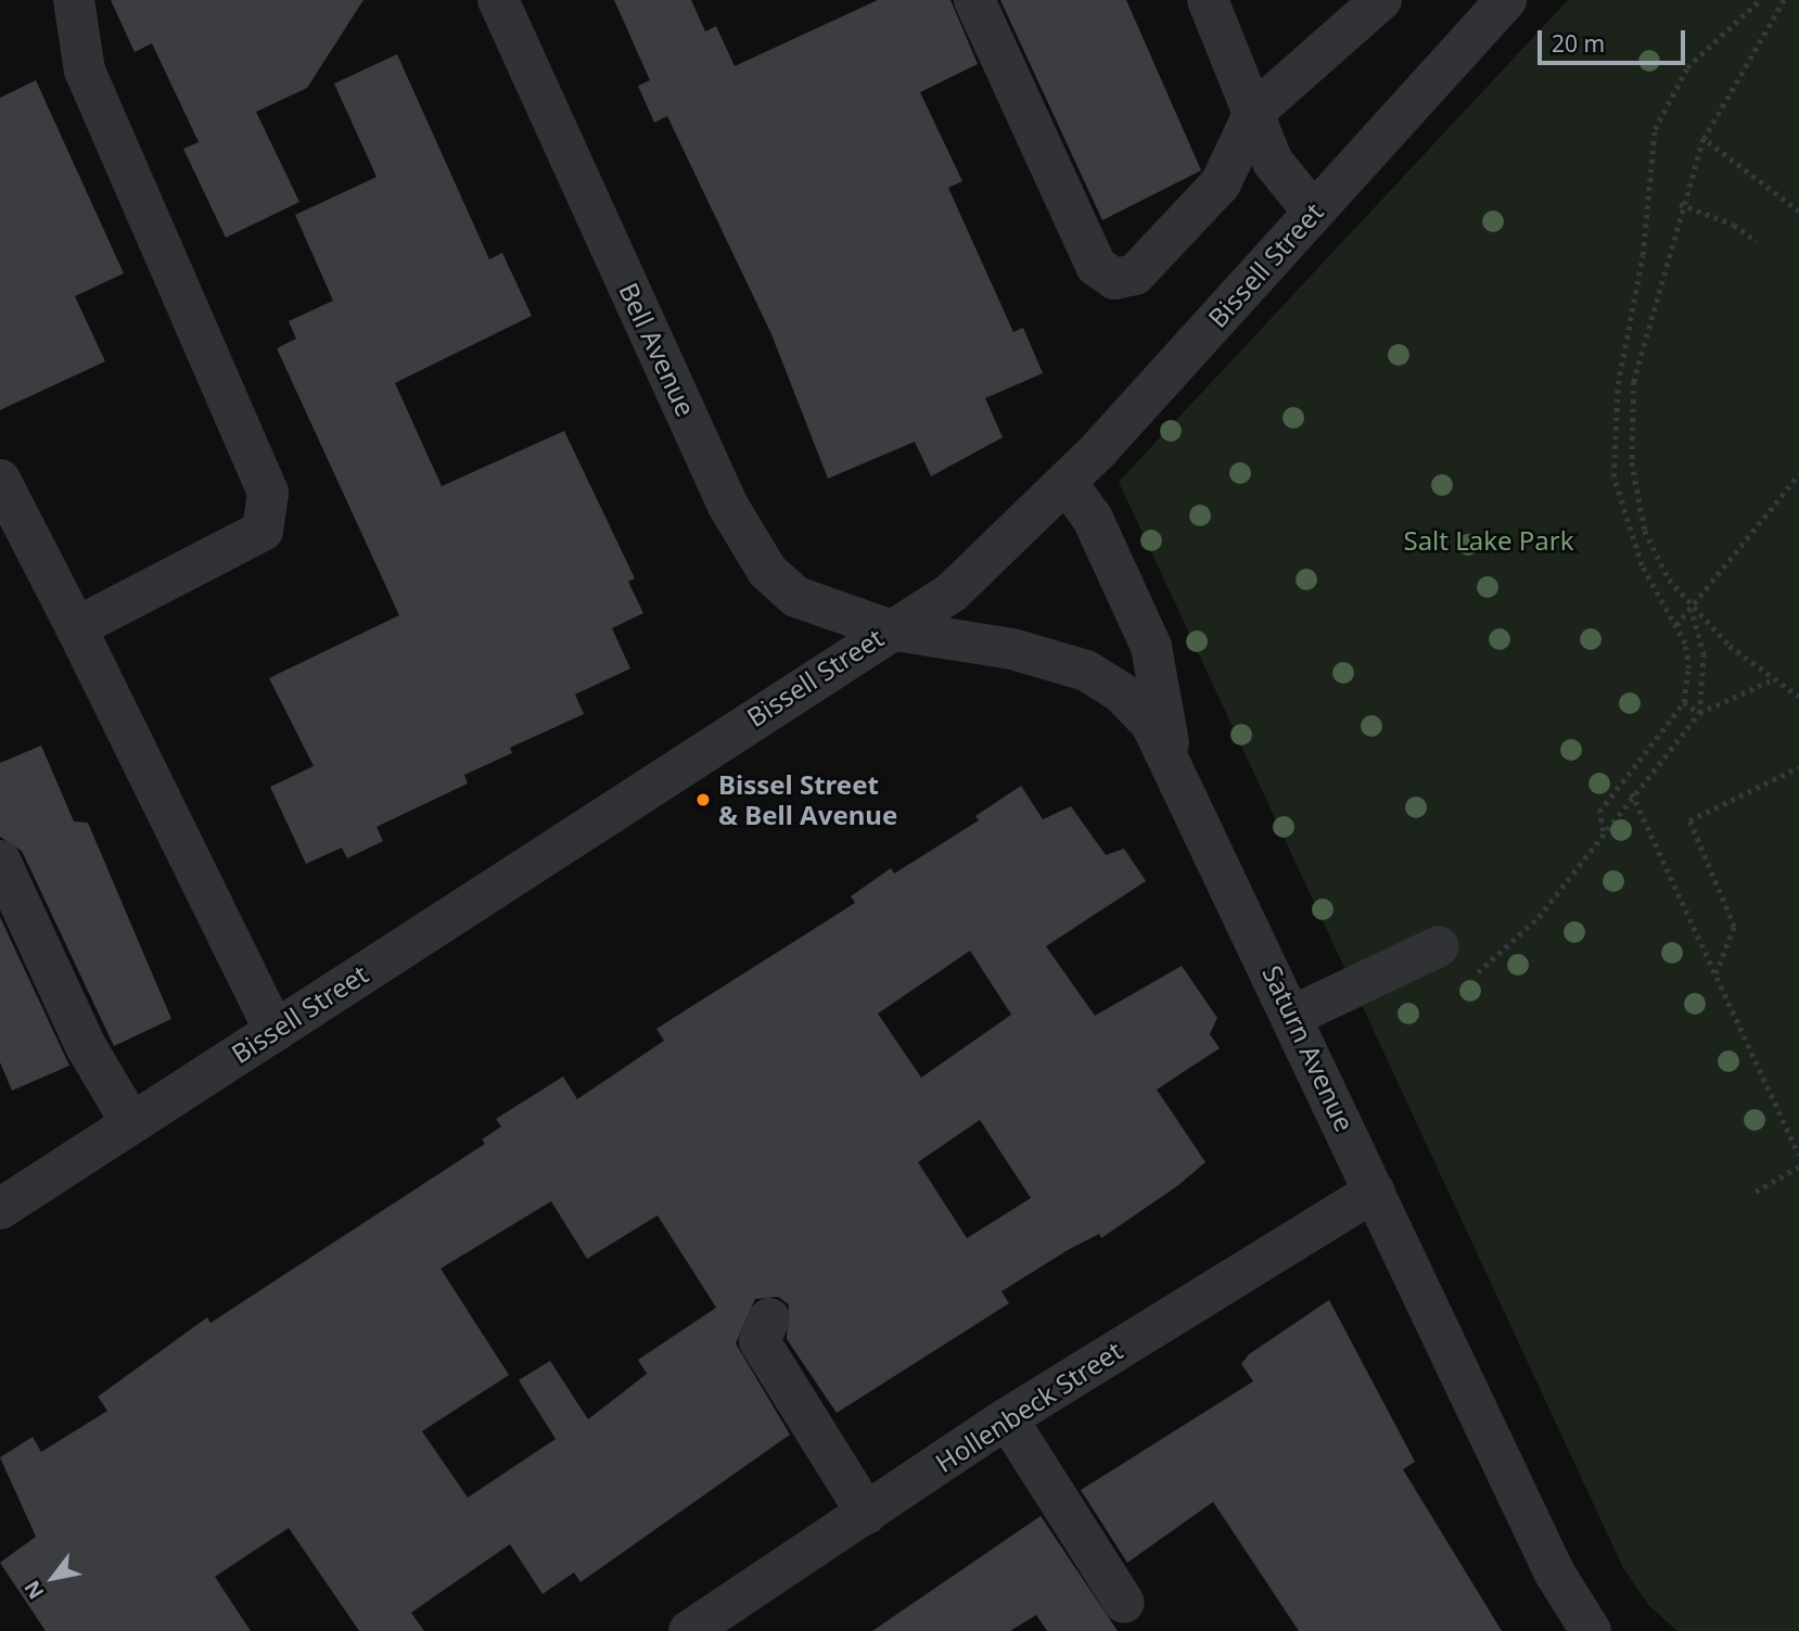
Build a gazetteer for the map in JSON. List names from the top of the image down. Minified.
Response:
{"streets":{"street":["Bissell Street","Bell Avenue","Saturn Avenue","Hollenbeck Street"]},"crossings":[["Bissell Street","Bell Avenue"],["Bissell Street","Saturn Avenue"],["Bell Avenue","Saturn Avenue"],["Saturn Avenue","Hollenbeck Street"]],"parks":["Salt Lake Park"],"places":["Bissel Street & Bell Avenue"],"scale_bar":"20 m","north":"bottom left"}
